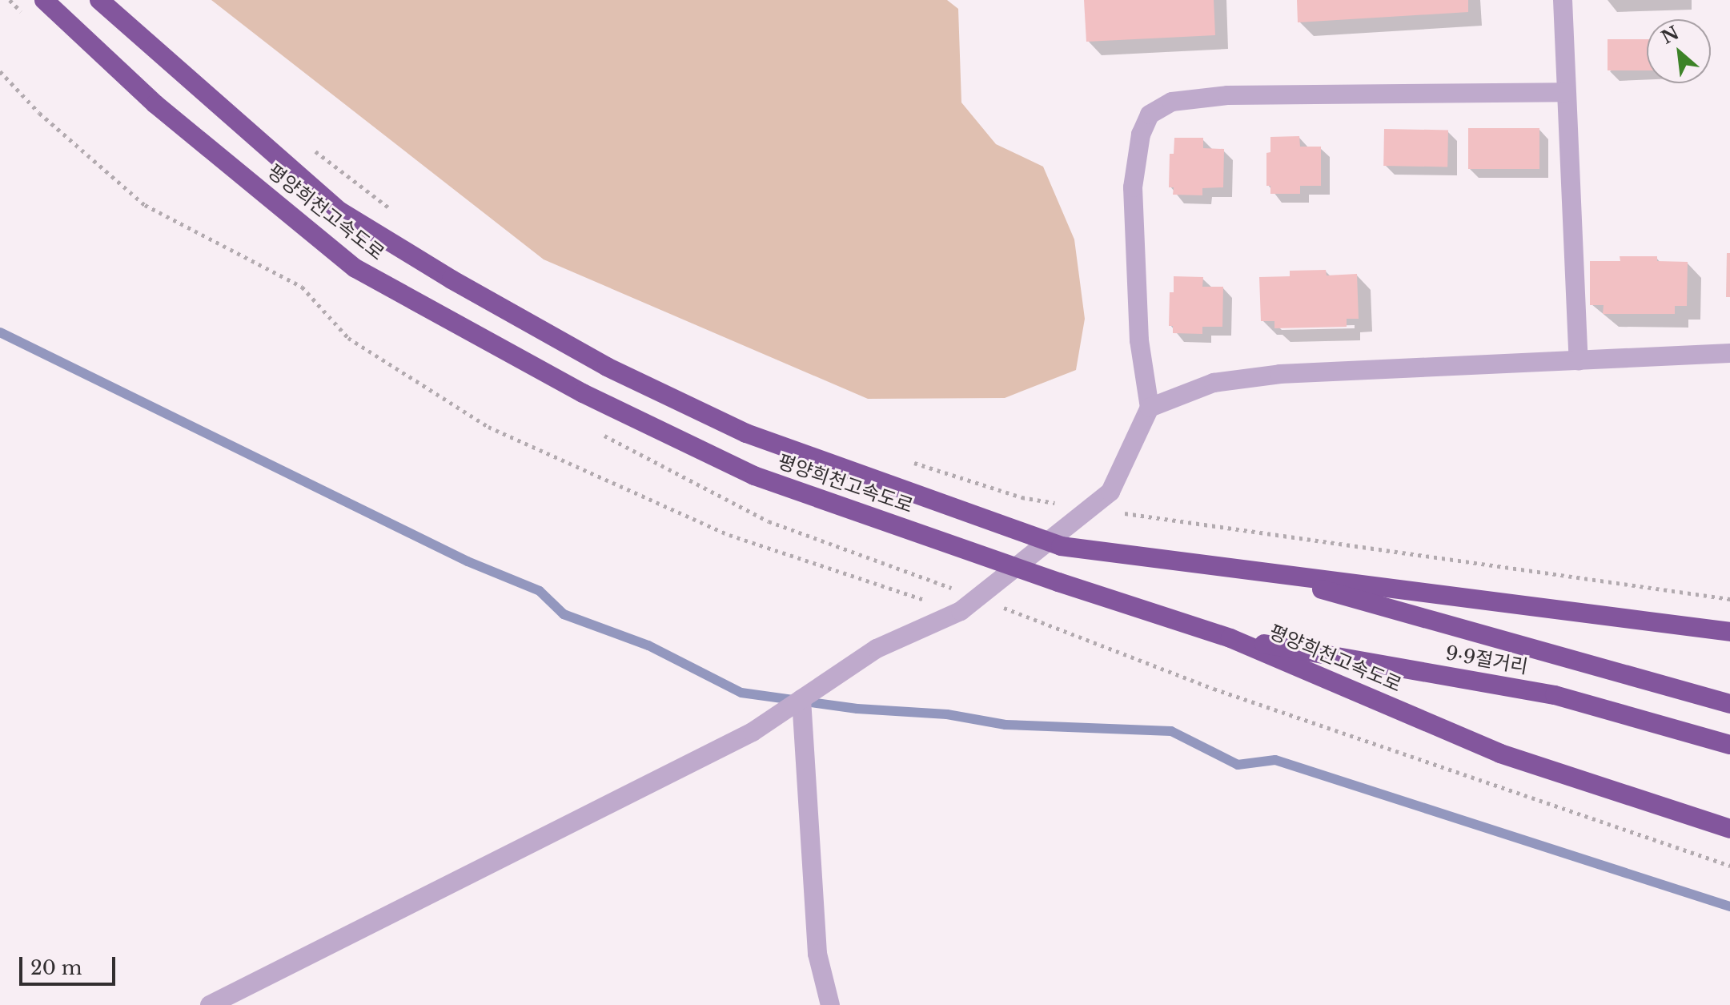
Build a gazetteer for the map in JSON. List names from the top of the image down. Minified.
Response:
{"streets":{"highway":["평양희천고속도로","9·9절거리"]},"crossings":[["평양희천고속도로","9·9절거리"]],"scale_bar":"20 m","north":"top left"}
